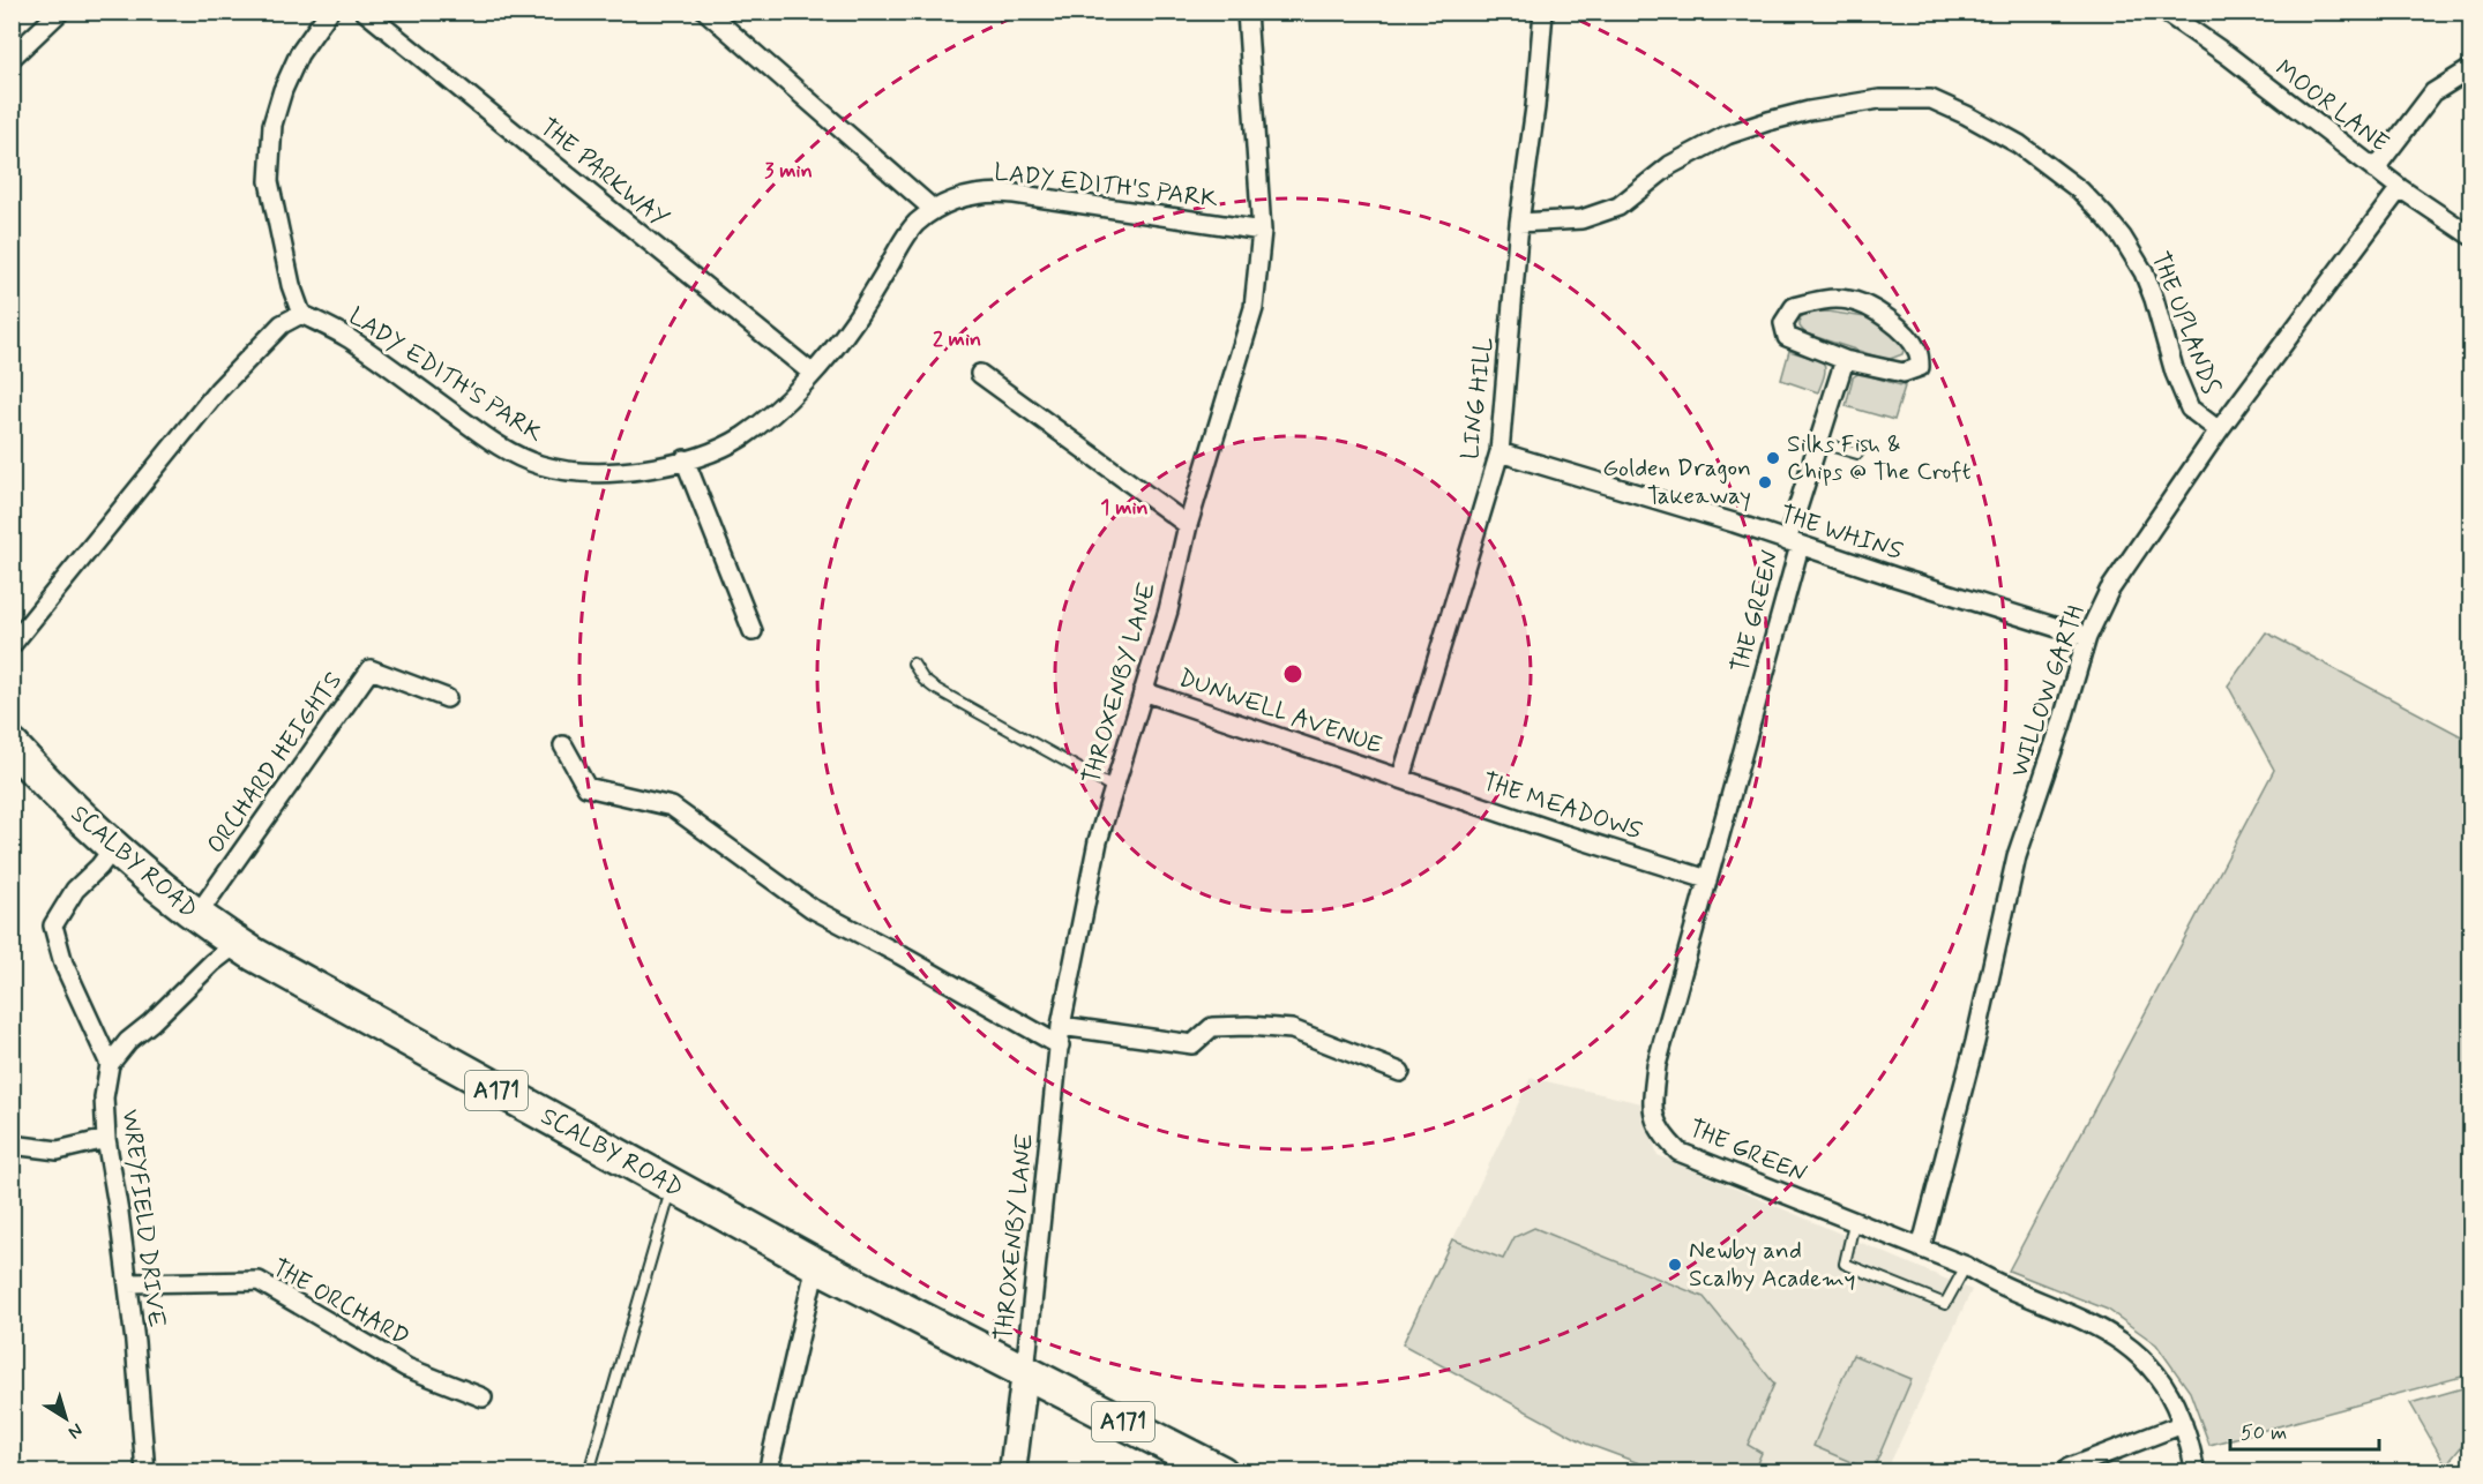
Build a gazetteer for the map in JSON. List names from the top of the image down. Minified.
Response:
{"streets":{"highway":["SCALBY ROAD","A171"],"street":["MOOR LANE","THE PARKWAY","LADY EDITH'S PARK","THE UPLANDS","LING HILL","THE WHINS","THE GREEN","THROXENBY LANE","WILLOW GARTH","DUNWELL AVENUE","ORCHARD HEIGHTS","THE MEADOWS","WREYFIELD DRIVE","THE ORCHARD"]},"crossings":[["MOOR LANE","WILLOW GARTH"],["THE PARKWAY","LADY EDITH'S PARK"],["LADY EDITH'S PARK","THROXENBY LANE"],["THE UPLANDS","LING HILL"],["THE UPLANDS","WILLOW GARTH"],["LING HILL","THE WHINS"],["LING HILL","DUNWELL AVENUE"],["LING HILL","THE MEADOWS"],["THE WHINS","THE GREEN"],["THE WHINS","WILLOW GARTH"],["THE GREEN","WILLOW GARTH"],["THE GREEN","THE MEADOWS"],["THROXENBY LANE","DUNWELL AVENUE"],["THROXENBY LANE","SCALBY ROAD"],["DUNWELL AVENUE","THE MEADOWS"],["ORCHARD HEIGHTS","SCALBY ROAD"],["WREYFIELD DRIVE","THE ORCHARD"]],"places":["Silks Fish & Chips @ The Croft","Golden Dragon Takeaway","Newby and Scalby Academy"],"scale_bar":"50 m","north":"bottom right","rings":["3 min","2 min","1 min"]}
